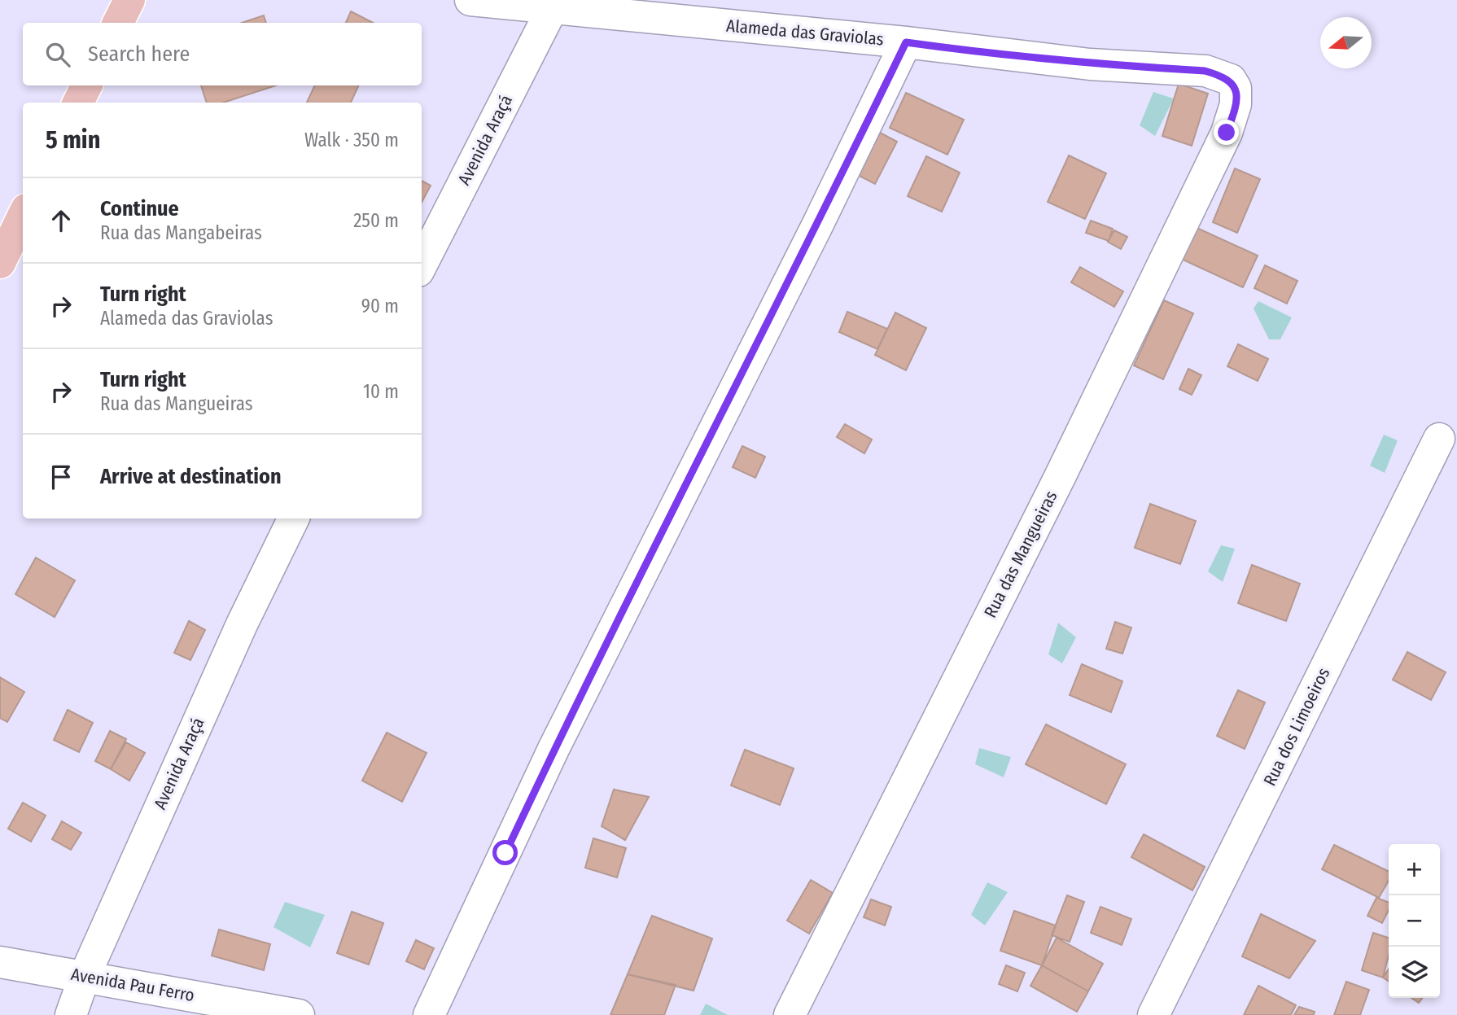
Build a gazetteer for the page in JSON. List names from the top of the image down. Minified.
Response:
{"streets":{"street":["Alameda das Graviolas","Avenida Araçá","Rua das Mangueiras","Rua dos Limoeiros","Avenida Pau Ferro"]},"crossings":[["Alameda das Graviolas","Avenida Araçá"],["Alameda das Graviolas","Rua das Mangueiras"],["Avenida Araçá","Avenida Pau Ferro"]],"north":"left","page":{"search":"Search here","heading":["5 min","Walk · 350 m"],"list":[["Continue","Rua das Mangabeiras","250 m"],["Turn right","Alameda das Graviolas","90 m"],["Turn right","Rua das Mangueiras","10 m"],"Arrive at destination"],"map_buttons":["+","−"]}}
